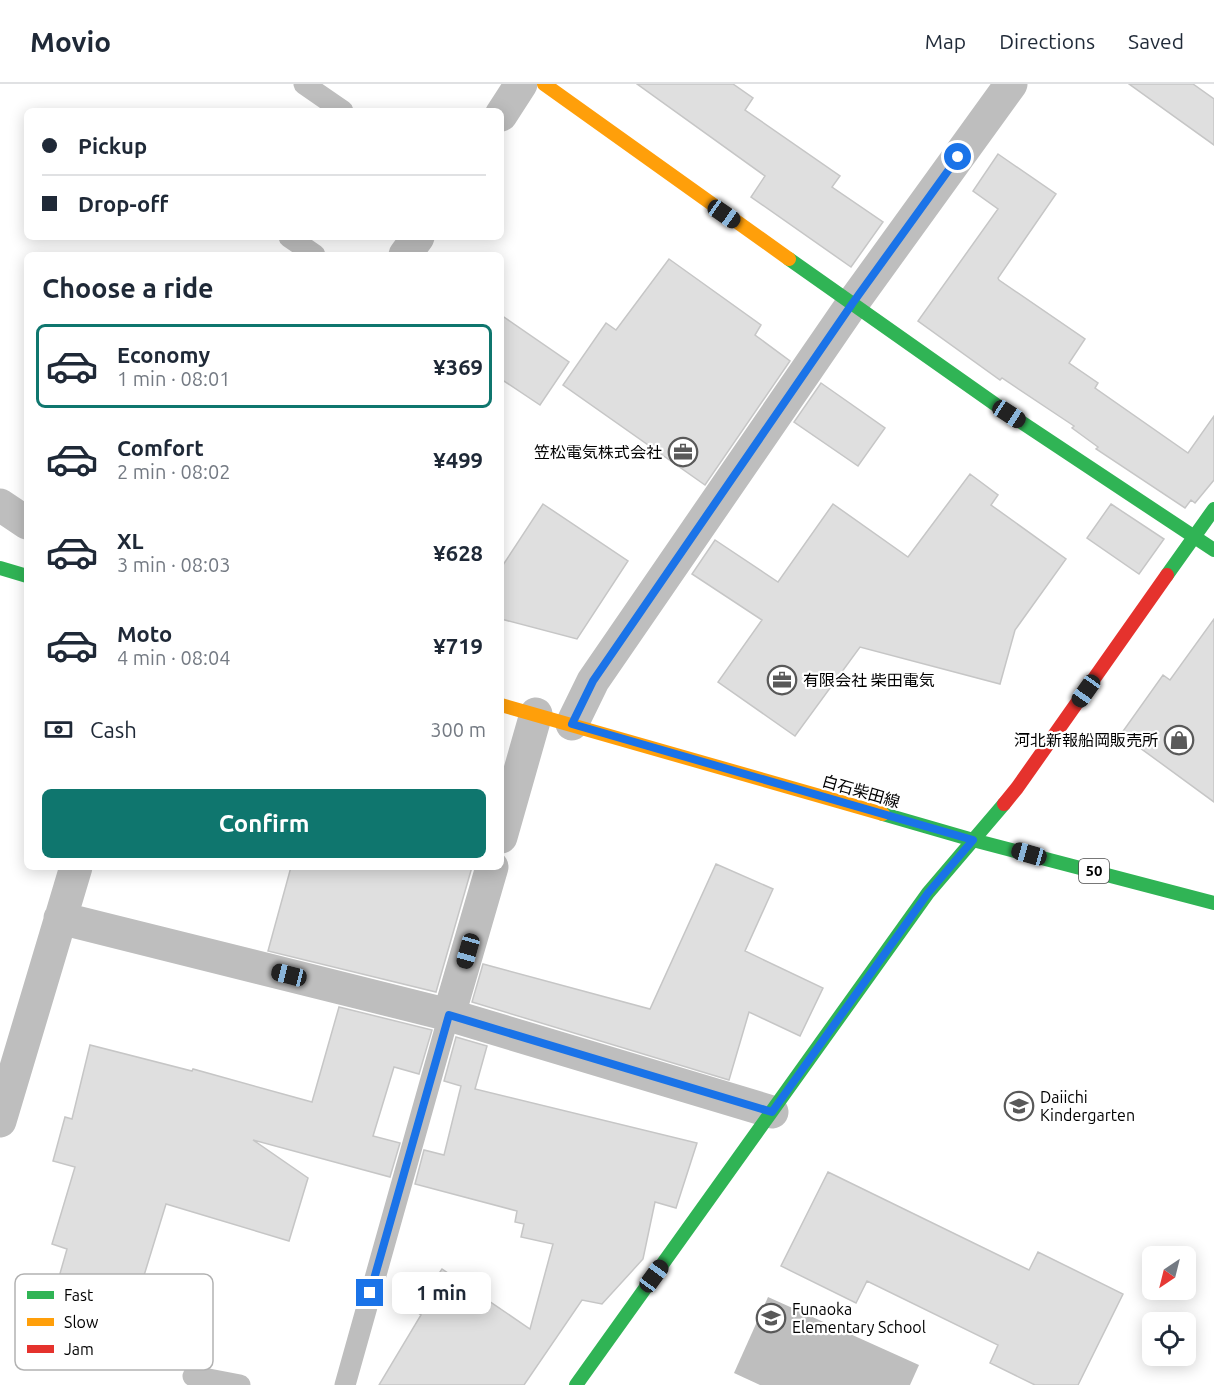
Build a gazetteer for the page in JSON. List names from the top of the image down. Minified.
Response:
{"streets":{"street":["白石柴田線","50"]},"places":{"office":["笠松電気株式会社","有限会社 柴田電気"],"shop":["河北新報船岡販売所"],"school or university":["Daiichi Kindergarten","Funaoka Elementary School"]},"legend":["Fast","Slow","Jam"],"north":"bottom left","page":{"header":"Movio","nav":["Map","Directions","Saved"],"banner":["Pickup","Drop-off"],"heading":"Choose a ride","list":[{"name":"Economy","note":"1 min · 08:01","value":"¥369"},{"name":"Comfort","note":"2 min · 08:02","value":"¥499"},{"name":"XL","note":"3 min · 08:03","value":"¥628"},{"name":"Moto","note":"4 min · 08:04","value":"¥719"}],"pay":["Cash","300 m"],"buttons":"Confirm","bubble":"1 min"}}
